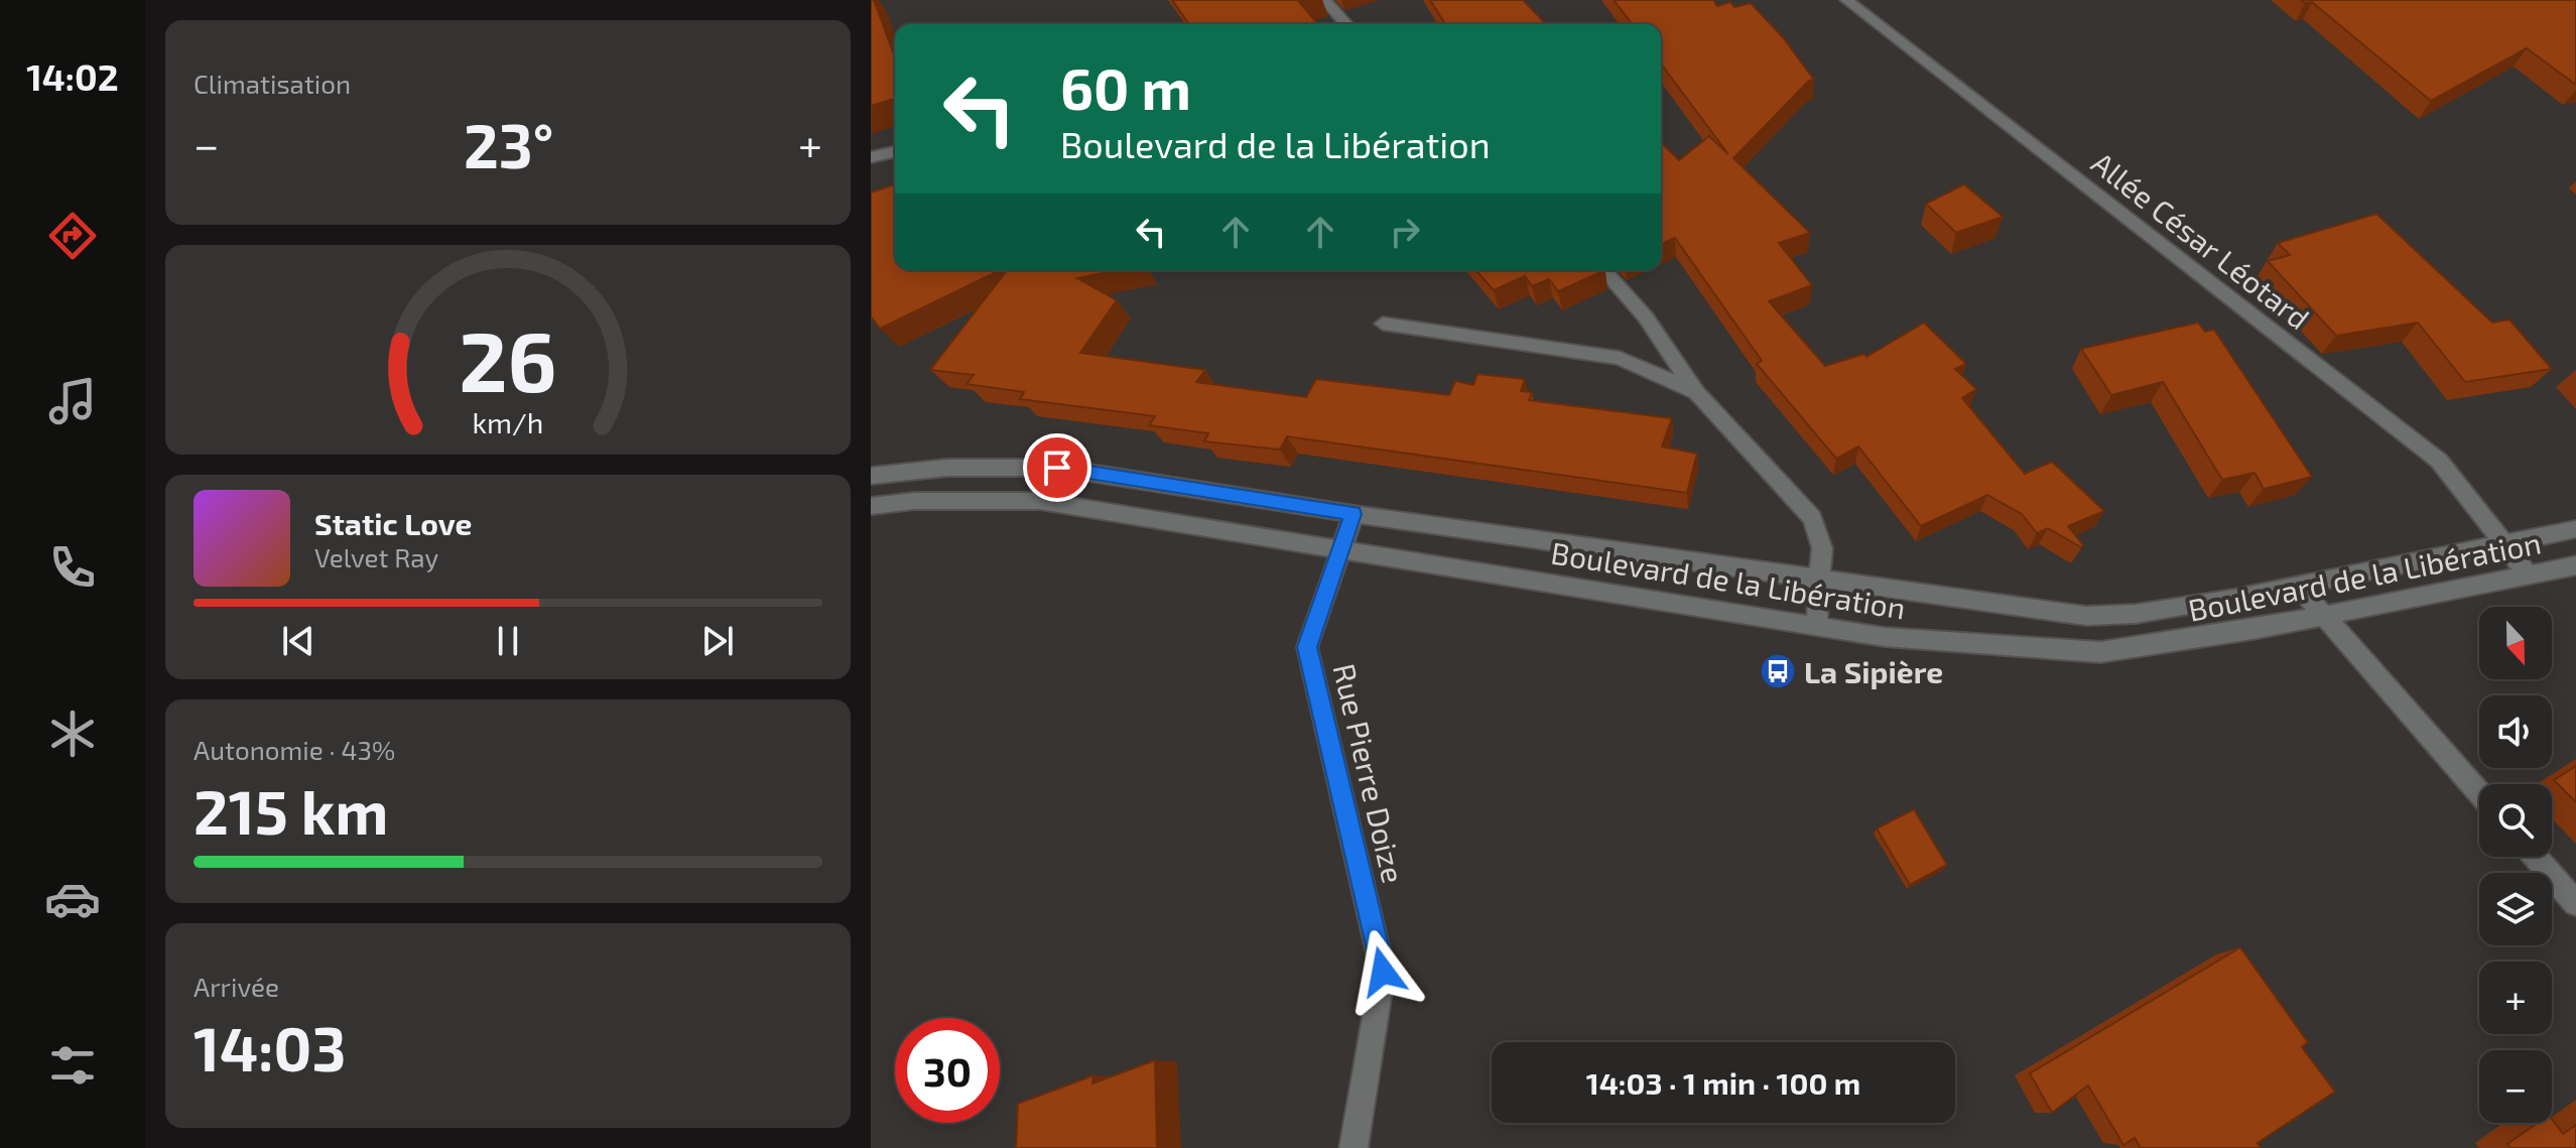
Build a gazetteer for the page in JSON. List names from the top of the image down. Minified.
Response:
{"streets":{"street":["Allée César Léotard","Boulevard de la Libération","Rue Pierre Doize"]},"crossings":[["Allée César Léotard","Boulevard de la Libération"],["Boulevard de la Libération","Rue Pierre Doize"]],"places":{"bus stop":["La Sipière"]},"north":"bottom","page":{"tabs":"14:02","tile":["Climatisation",["Autonomie · 43%","215 km"],["Arrivée","14:03"]],"turn":["60 m","Boulevard de la Libération"],"heat":["−","23°","+"],"song":["Static Love","Velvet Ray"],"map_buttons":["+","−"],"limit":"30","trip":"14:03 · 1 min · 100 m","gauge":["26","km/h"]}}
